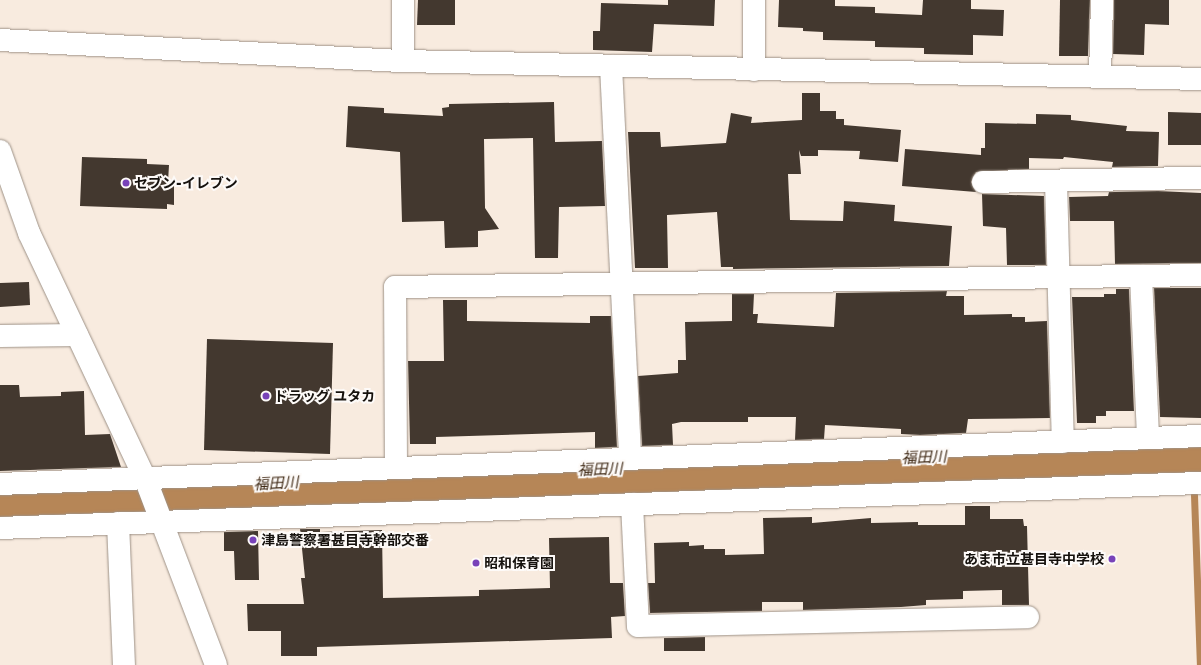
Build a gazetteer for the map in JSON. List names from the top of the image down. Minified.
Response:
{"water":["福田川"],"places":["セブン-イレブン","ドラッグ ユタカ","津島警察署甚目寺幹部交番","あま市立甚目寺中学校","昭和保育園"]}
